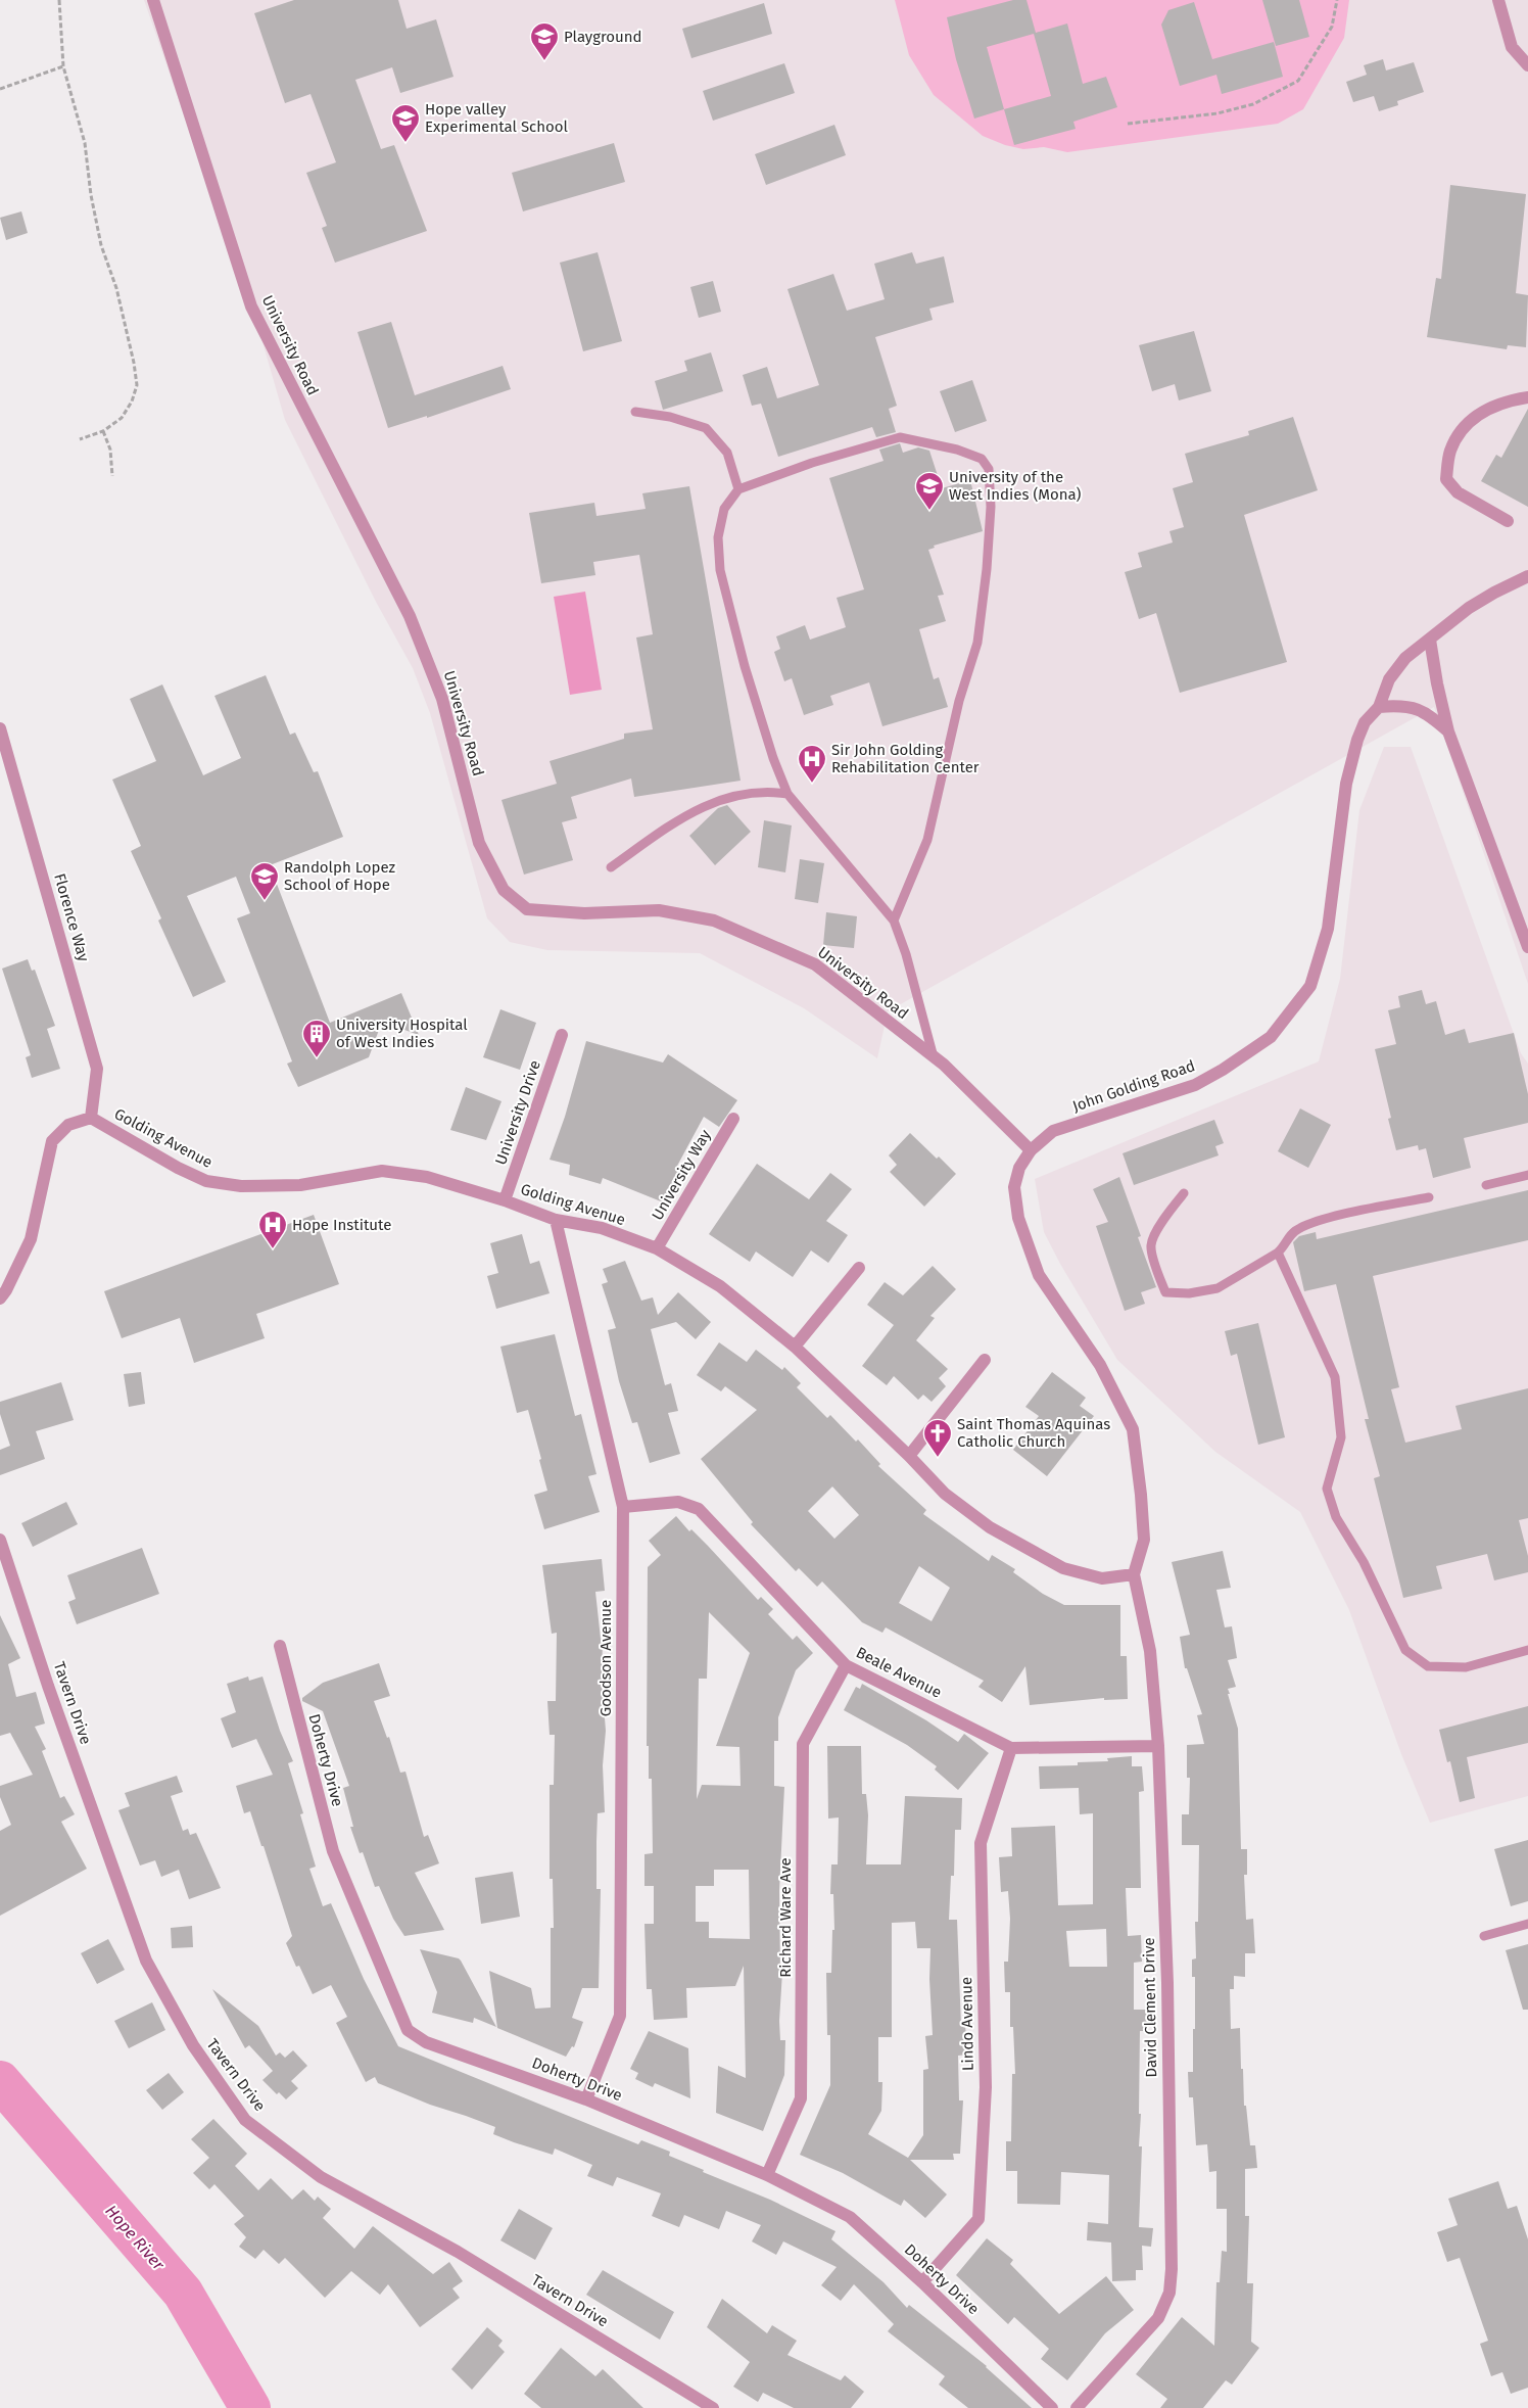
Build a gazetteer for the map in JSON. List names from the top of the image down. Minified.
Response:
{"streets":{"street":["University Road","Florence Way","John Golding Road","University Drive","Golding Avenue","University Way","Goodson Avenue","Beale Avenue","Tavern Drive","Doherty Drive","Richard Ware Ave","David Clement Drive","Lindo Avenue"]},"crossings":[["University Road","John Golding Road"],["Florence Way","Golding Avenue"],["John Golding Road","Golding Avenue"],["John Golding Road","David Clement Drive"],["University Drive","Golding Avenue"],["Golding Avenue","University Way"],["Golding Avenue","Goodson Avenue"],["Golding Avenue","David Clement Drive"],["Goodson Avenue","Beale Avenue"],["Goodson Avenue","Doherty Drive"],["Beale Avenue","Richard Ware Ave"],["Beale Avenue","David Clement Drive"],["Beale Avenue","Lindo Avenue"],["Doherty Drive","Richard Ware Ave"],["Doherty Drive","Lindo Avenue"]],"water":["Hope River"],"places":{"school or university":["Playground","Hope valley Experimental School","University of the West Indies (Mona)","Randolph Lopez School of Hope"],"hospital":["Sir John Golding Rehabilitation Center","Hope Institute"],"building":["University Hospital of West Indies"],"church":["Saint Thomas Aquinas Catholic Church"]}}
